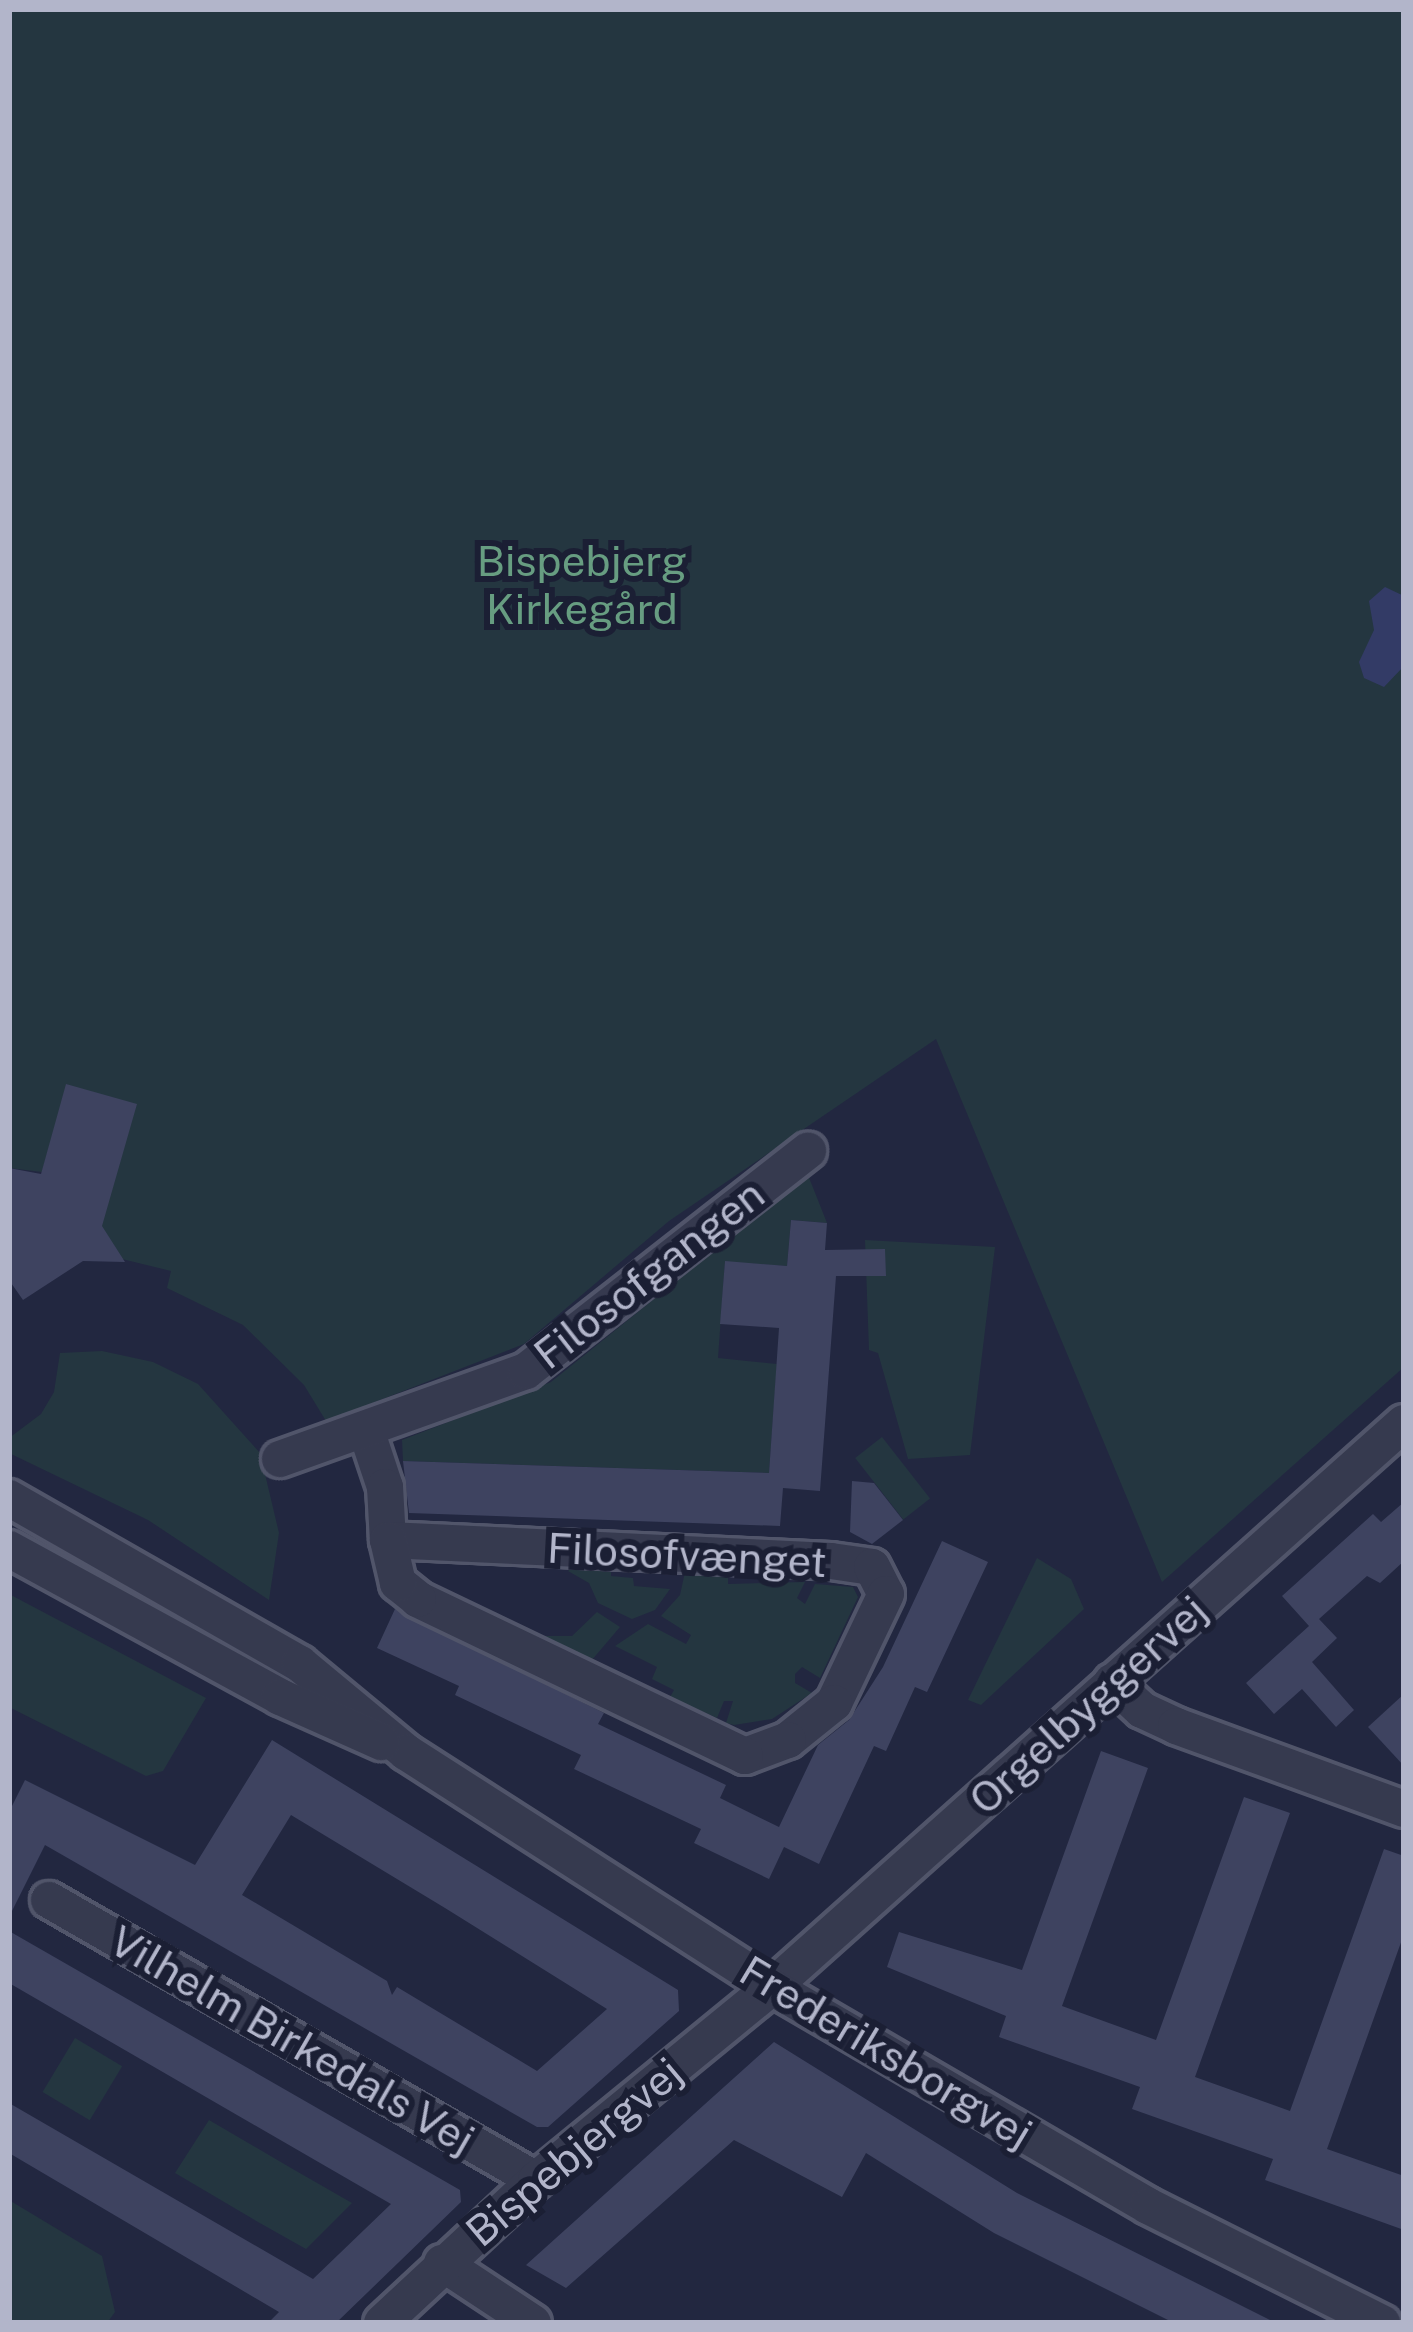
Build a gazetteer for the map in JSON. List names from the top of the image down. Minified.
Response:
{"streets":{"street":["Filosofgangen","Filosofvænget","Orgelbyggervej","Vilhelm Birkedals Vej","Frederiksborgvej","Bispebjergvej"]},"crossings":[["Filosofgangen","Filosofvænget"],["Orgelbyggervej","Frederiksborgvej"],["Orgelbyggervej","Bispebjergvej"],["Vilhelm Birkedals Vej","Bispebjergvej"],["Frederiksborgvej","Bispebjergvej"]],"parks":["Bispebjerg Kirkegård"]}
